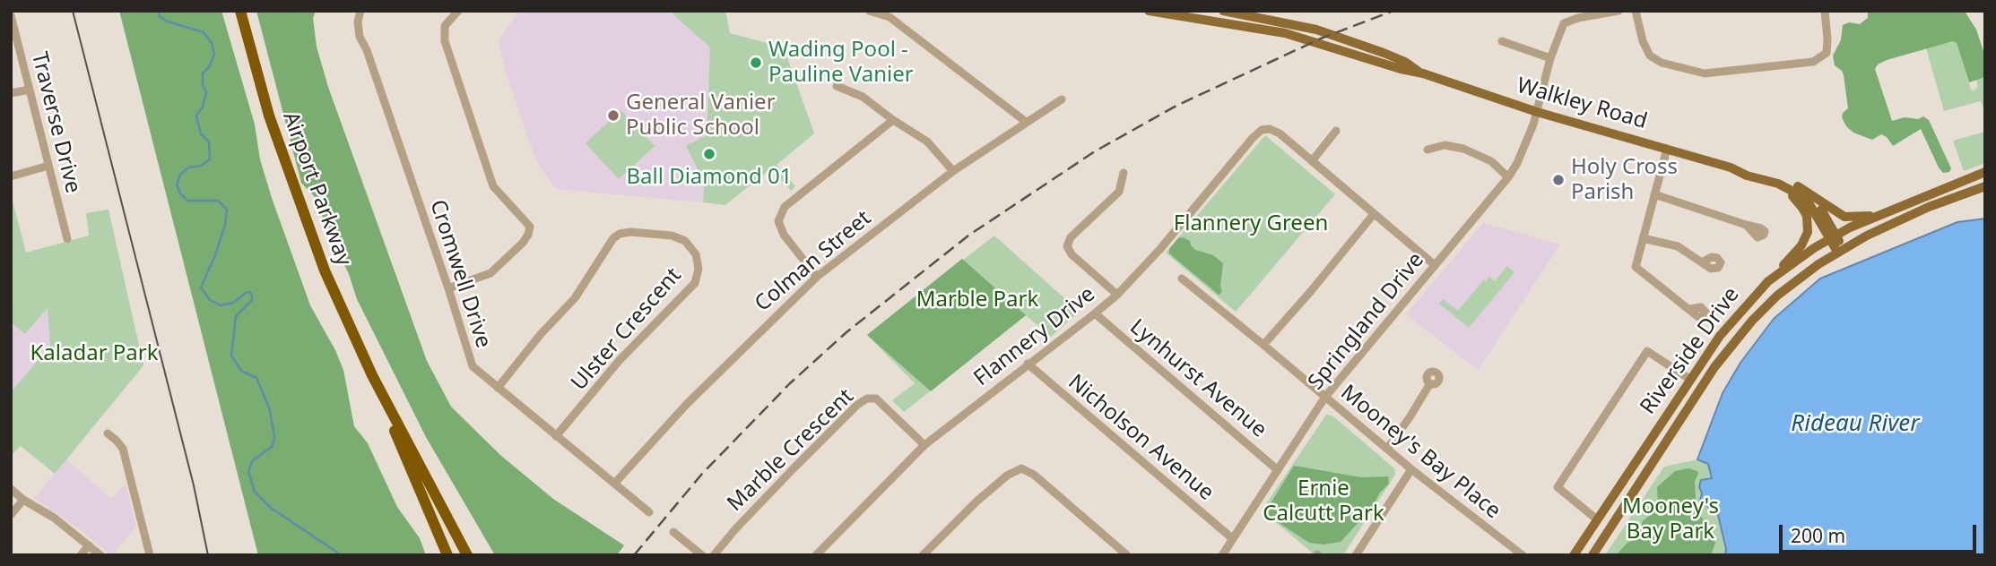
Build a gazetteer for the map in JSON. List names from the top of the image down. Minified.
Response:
{"streets":{"highway":["Airport Parkway"],"main road":["Walkley Road","Riverside Drive"],"street":["Traverse Drive","Colman Street","Cromwell Drive","Springland Drive","Ulster Crescent","Flannery Drive","Lynhurst Avenue","Nicholson Avenue","Marble Crescent","Mooney's Bay Place"]},"crossings":[["Walkley Road","Springland Drive"],["Walkley Road","Riverside Drive"],["Colman Street","Cromwell Drive"],["Cromwell Drive","Ulster Crescent"],["Springland Drive","Flannery Drive"],["Springland Drive","Lynhurst Avenue"],["Springland Drive","Nicholson Avenue"],["Springland Drive","Mooney's Bay Place"],["Flannery Drive","Lynhurst Avenue"],["Flannery Drive","Nicholson Avenue"],["Flannery Drive","Marble Crescent"]],"water":["Rideau River"],"parks":["Flannery Green","Marble Park","Kaladar Park","Ernie Calcutt Park","Mooney's Bay Park"],"places":["Wading Pool - Pauline Vanier","General Vanier Public School","Ball Diamond 01","Holy Cross Parish"],"scale_bar":"200 m"}
